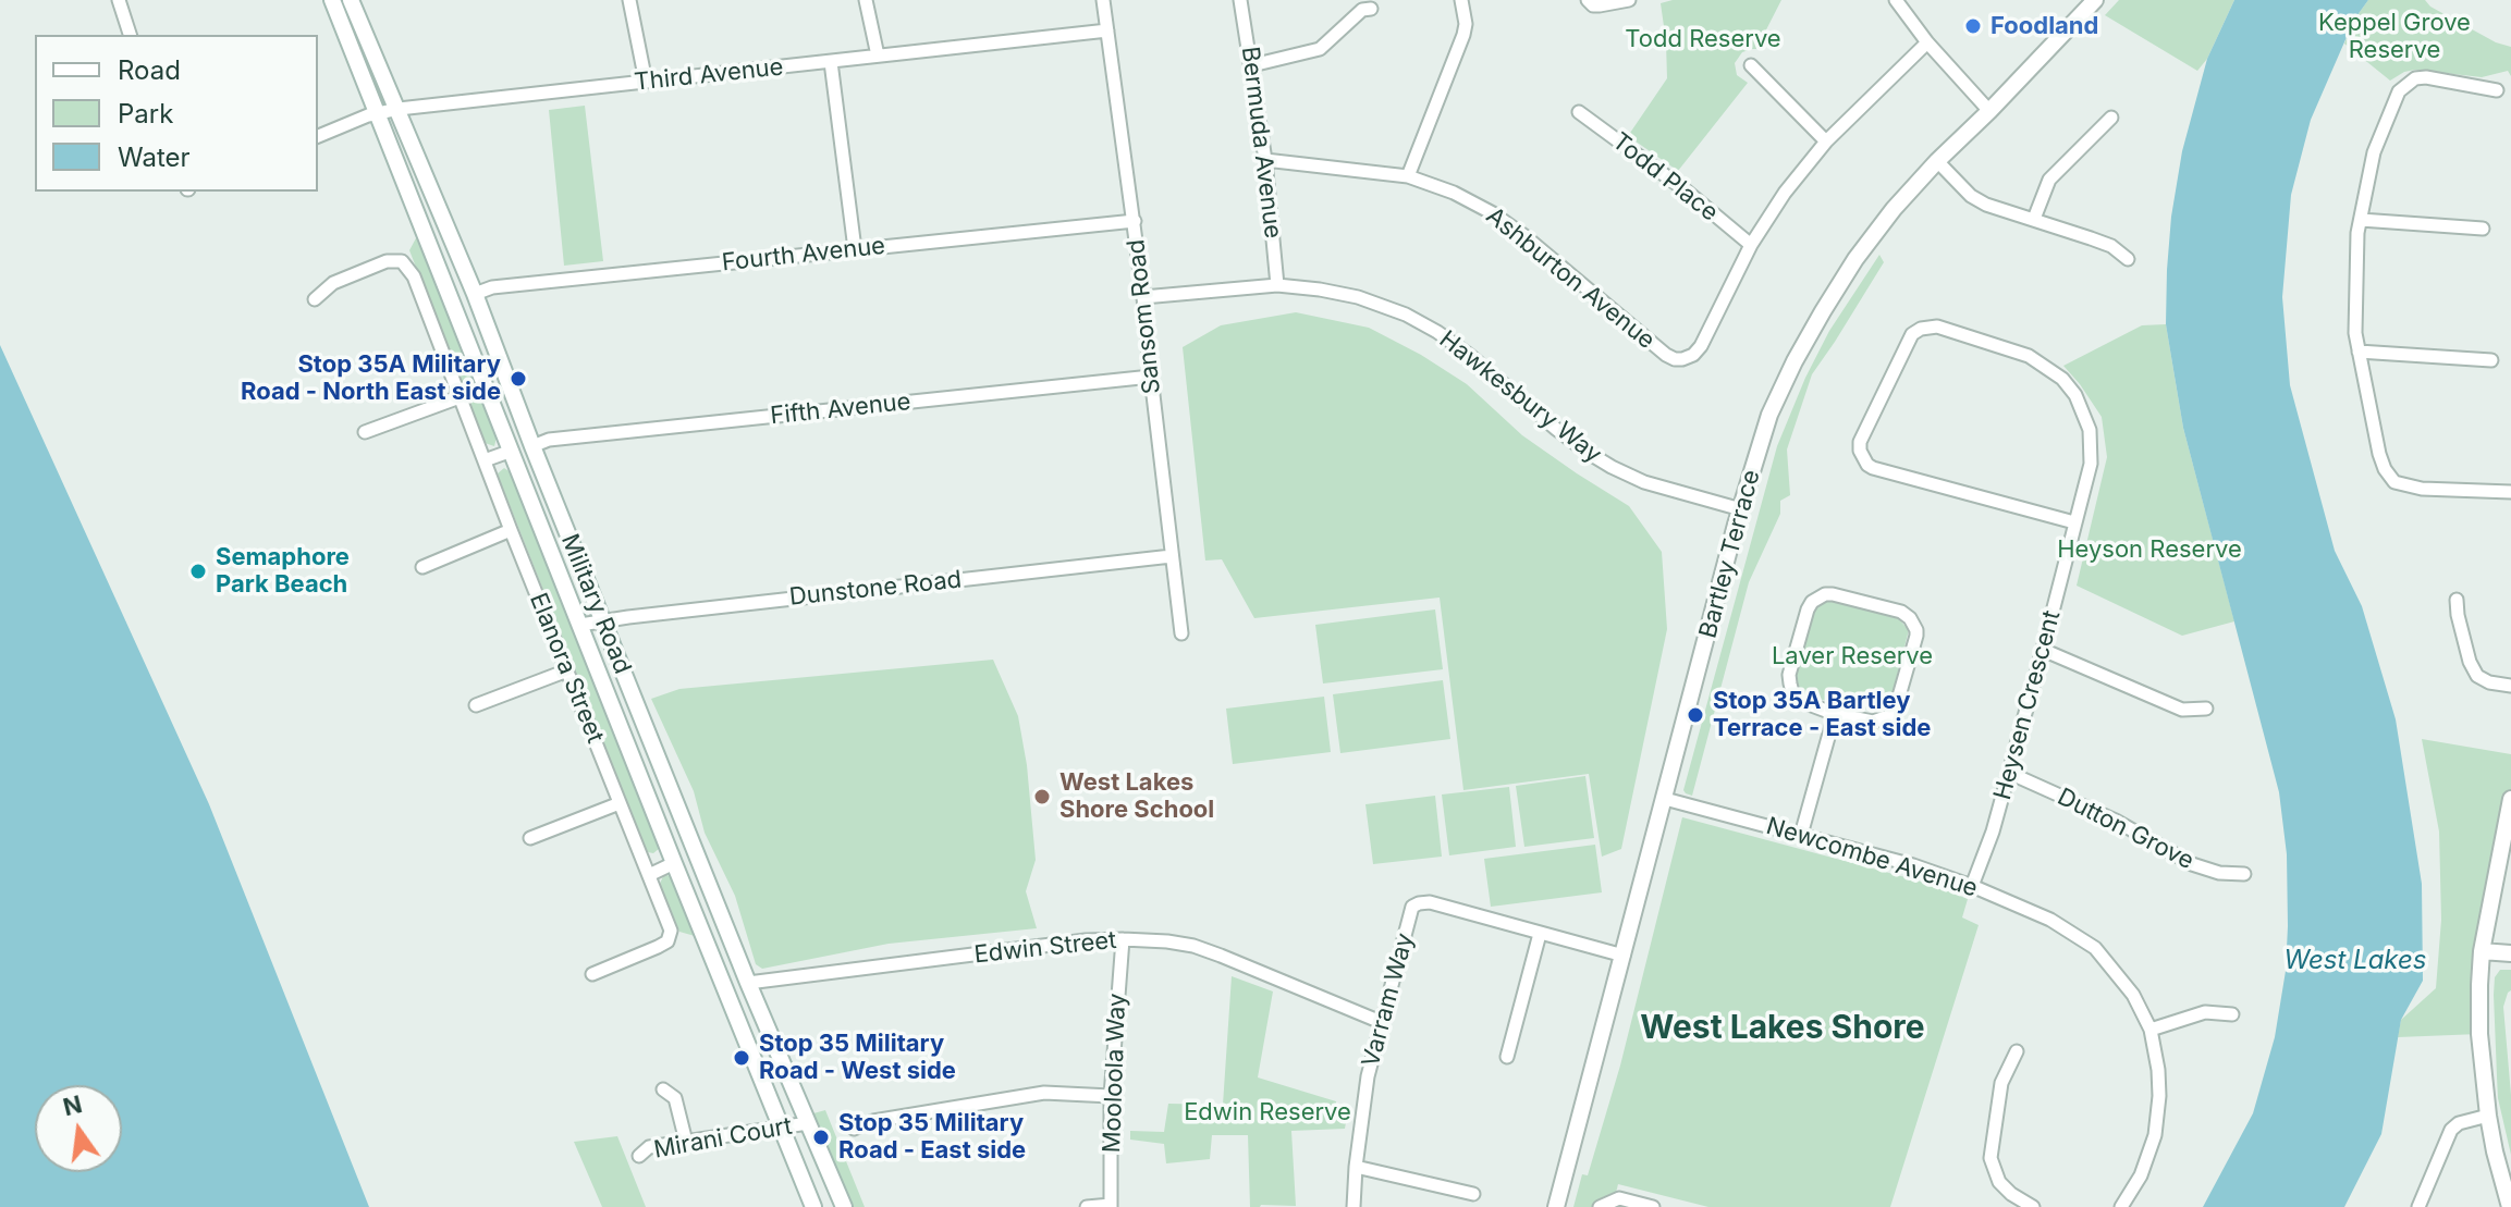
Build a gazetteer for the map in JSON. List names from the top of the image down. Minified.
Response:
{"streets":{"main road":["Bartley Terrace","Military Road"],"street":["Third Avenue","Bermuda Avenue","Todd Place","Fourth Avenue","Ashburton Avenue","Sansom Road","Hawkesbury Way","Fifth Avenue","Dunstone Road","Elanora Street","Heysen Crescent","Dutton Grove","Newcombe Avenue","Edwin Street","Varram Way","Mooloola Way","Mirani Court"]},"crossings":[["Third Avenue","Sansom Road"],["Third Avenue","Military Road"],["Bermuda Avenue","Ashburton Avenue"],["Bermuda Avenue","Hawkesbury Way"],["Todd Place","Ashburton Avenue"],["Fourth Avenue","Sansom Road"],["Fourth Avenue","Military Road"],["Sansom Road","Hawkesbury Way"],["Sansom Road","Fifth Avenue"],["Sansom Road","Dunstone Road"],["Hawkesbury Way","Bartley Terrace"],["Fifth Avenue","Military Road"],["Bartley Terrace","Newcombe Avenue"],["Bartley Terrace","Varram Way"],["Dunstone Road","Military Road"],["Military Road","Edwin Street"],["Military Road","Mirani Court"],["Heysen Crescent","Dutton Grove"],["Heysen Crescent","Newcombe Avenue"],["Edwin Street","Varram Way"],["Edwin Street","Mooloola Way"]],"districts":["West Lakes Shore"],"water":["West Lakes"],"parks":["Keppel Grove Reserve","Todd Reserve","Heyson Reserve","Laver Reserve","Edwin Reserve"],"places":["Foodland","Stop 35A Military Road - North East side","Semaphore Park Beach","Stop 35A Bartley Terrace - East side","West Lakes Shore School","Stop 35 Military Road - West side","Stop 35 Military Road - East side"],"legend":["Road","Park","Water"],"north":"top"}
